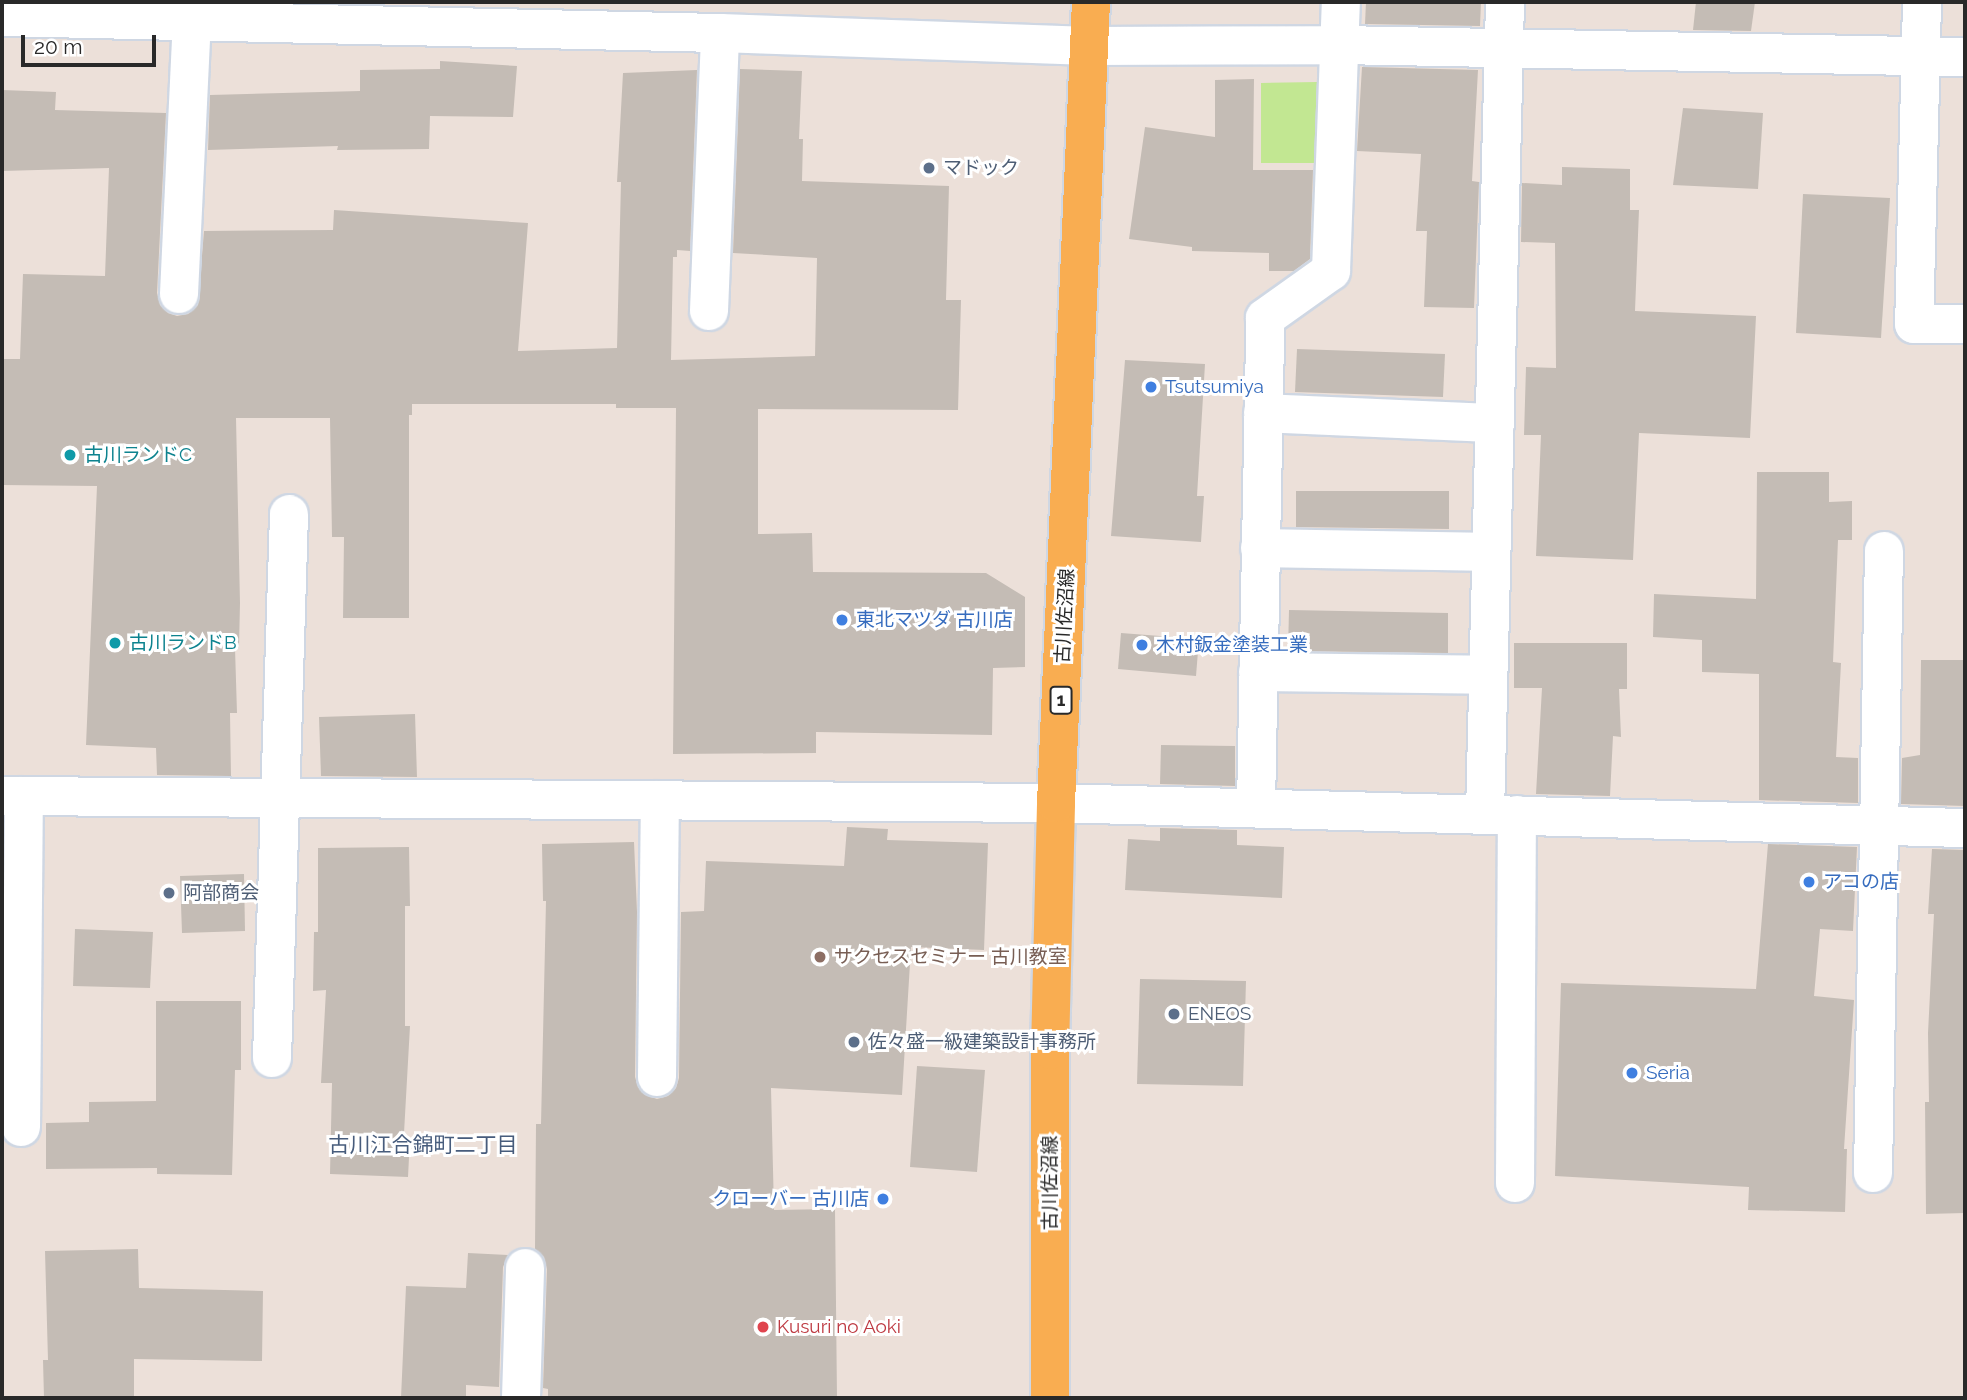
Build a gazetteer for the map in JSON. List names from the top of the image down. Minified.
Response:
{"streets":{"main road":["古川佐沼線","1"]},"districts":["古川江合錦町二丁目"],"places":["マドック","Tsutsumiya","古川ランドC","東北マツダ 古川店","古川ランドB","木村鈑金塗装工業","アコの店","阿部商会","サクセスセミナー 古川教室","ENEOS","佐々盛一級建築設計事務所","Seria","クローバー 古川店","Kusuri no Aoki"],"scale_bar":"20 m"}
